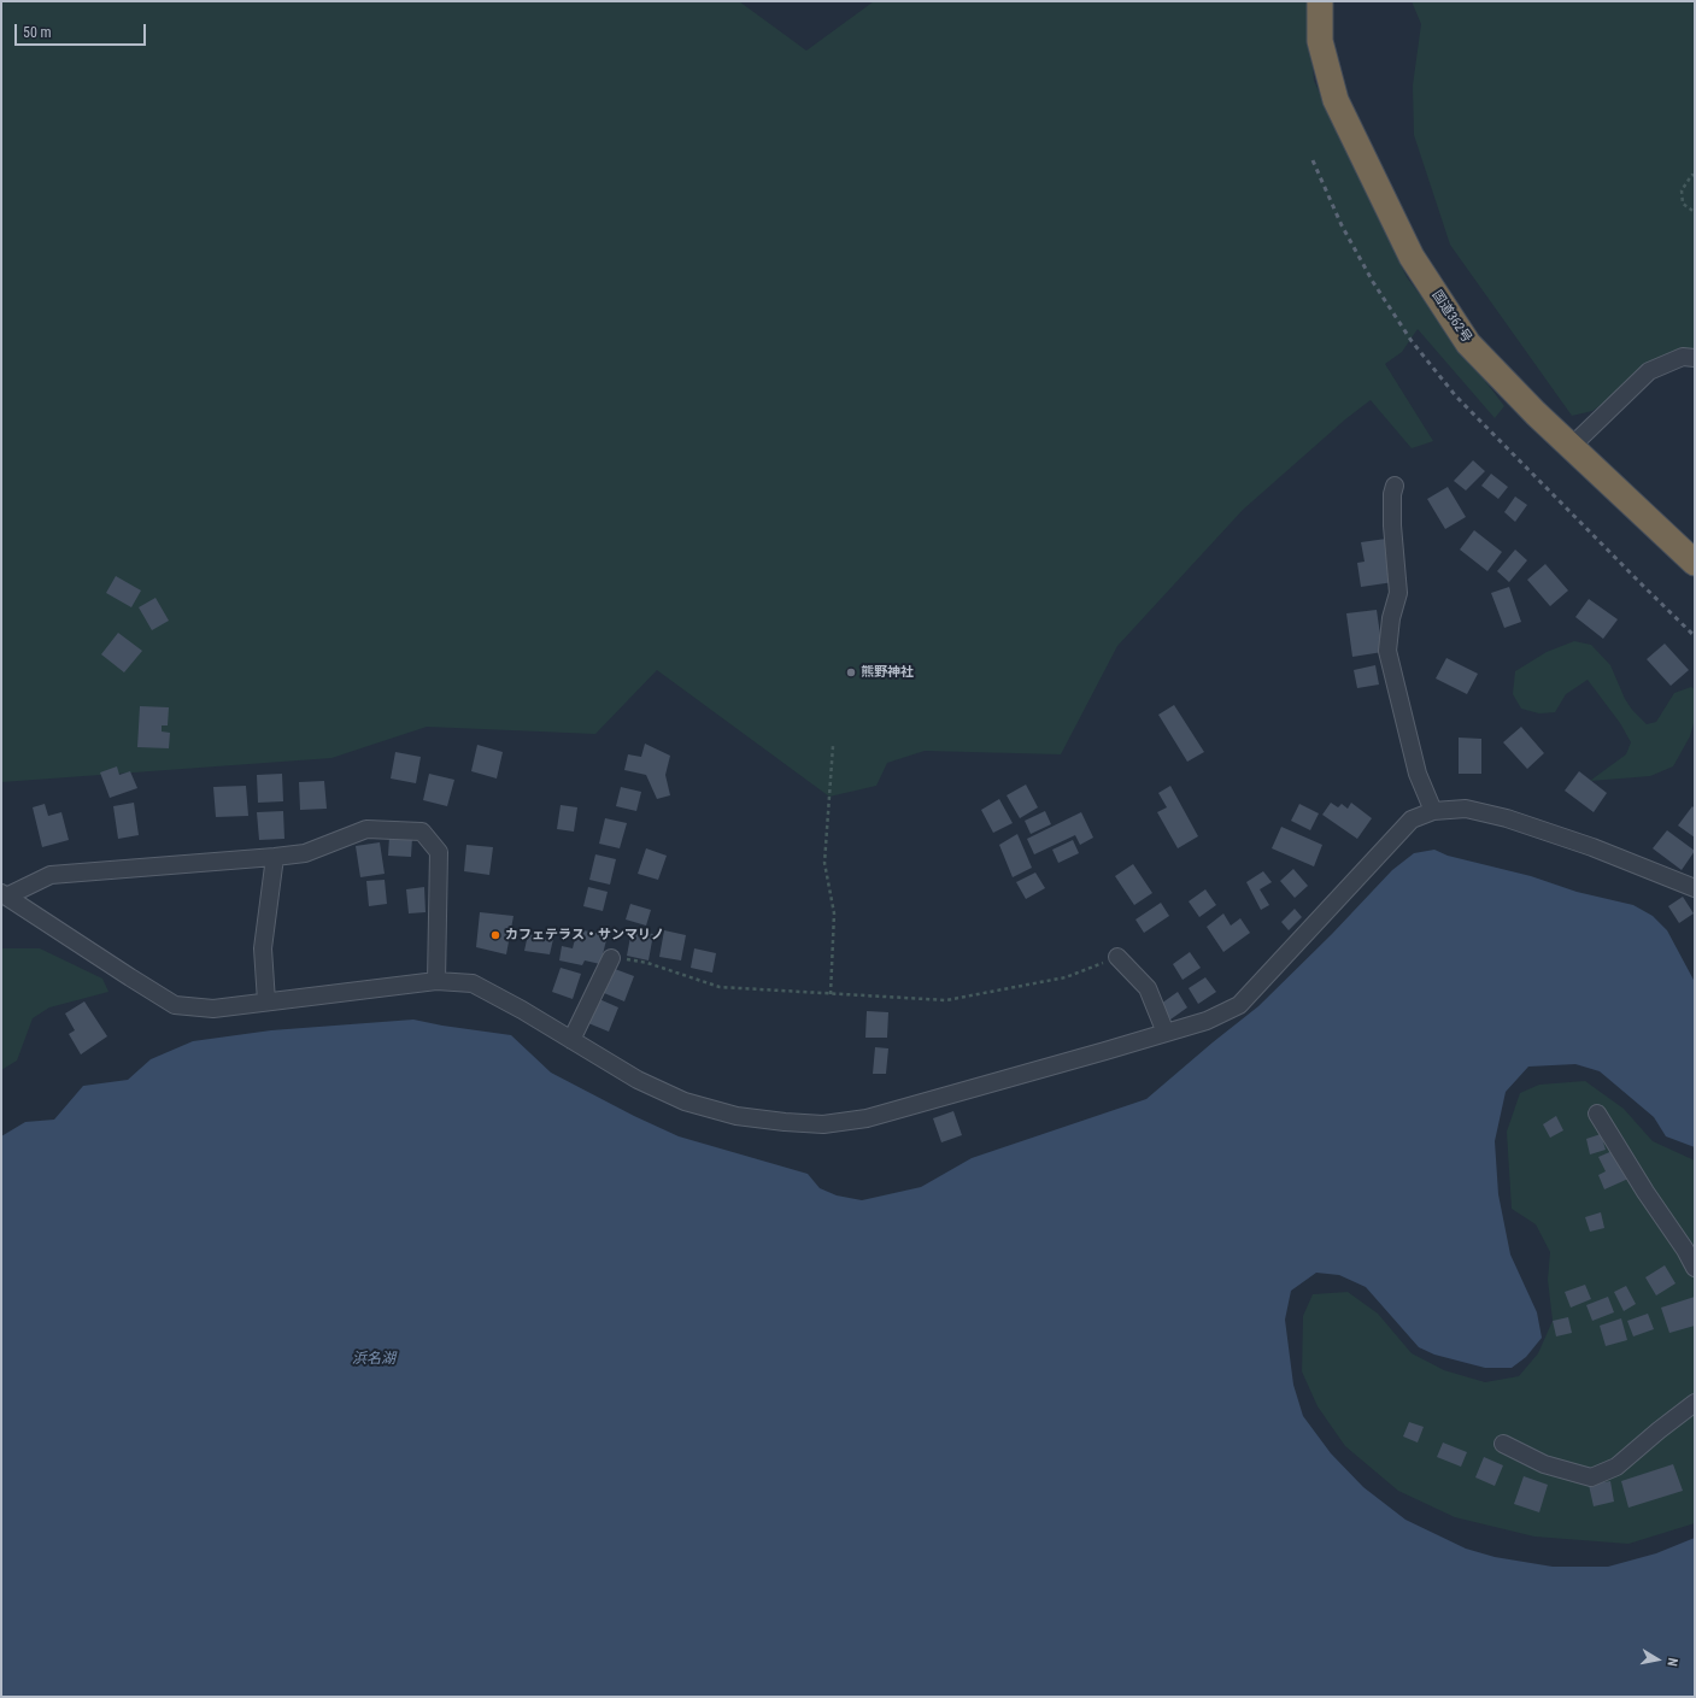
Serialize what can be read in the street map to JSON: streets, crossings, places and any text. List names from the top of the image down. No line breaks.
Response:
{"streets":{"highway":["国道362号"]},"water":["浜名湖"],"places":["熊野神社","カフェテラス・サンマリノ"],"scale_bar":"50 m","north":"right"}
